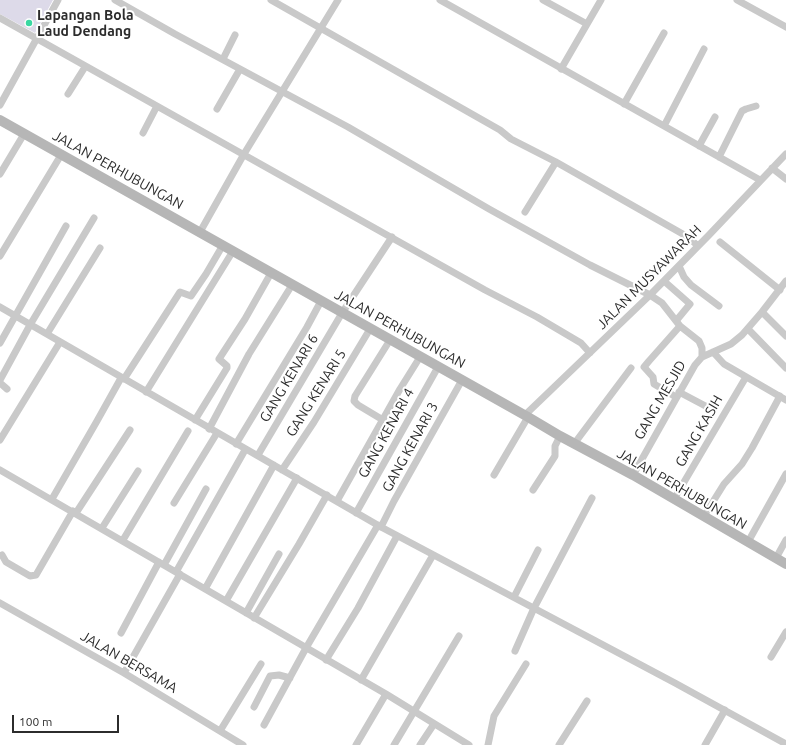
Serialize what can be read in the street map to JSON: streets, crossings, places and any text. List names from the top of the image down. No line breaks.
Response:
{"streets":{"main road":["JALAN PERHUBUNGAN"],"street":["JALAN MUSYAWARAH","GANG KENARI 6","GANG KENARI 5","GANG MESJID","GANG KASIH","GANG KENARI 4","GANG KENARI 3","JALAN BERSAMA"]},"crossings":[["JALAN PERHUBUNGAN","JALAN MUSYAWARAH"],["JALAN PERHUBUNGAN","GANG KENARI 6"],["JALAN PERHUBUNGAN","GANG KENARI 5"],["JALAN PERHUBUNGAN","GANG MESJID"],["JALAN PERHUBUNGAN","GANG KASIH"],["JALAN PERHUBUNGAN","GANG KENARI 4"],["JALAN PERHUBUNGAN","GANG KENARI 3"]],"places":["Lapangan Bola Laud Dendang"],"scale_bar":"100 m"}
